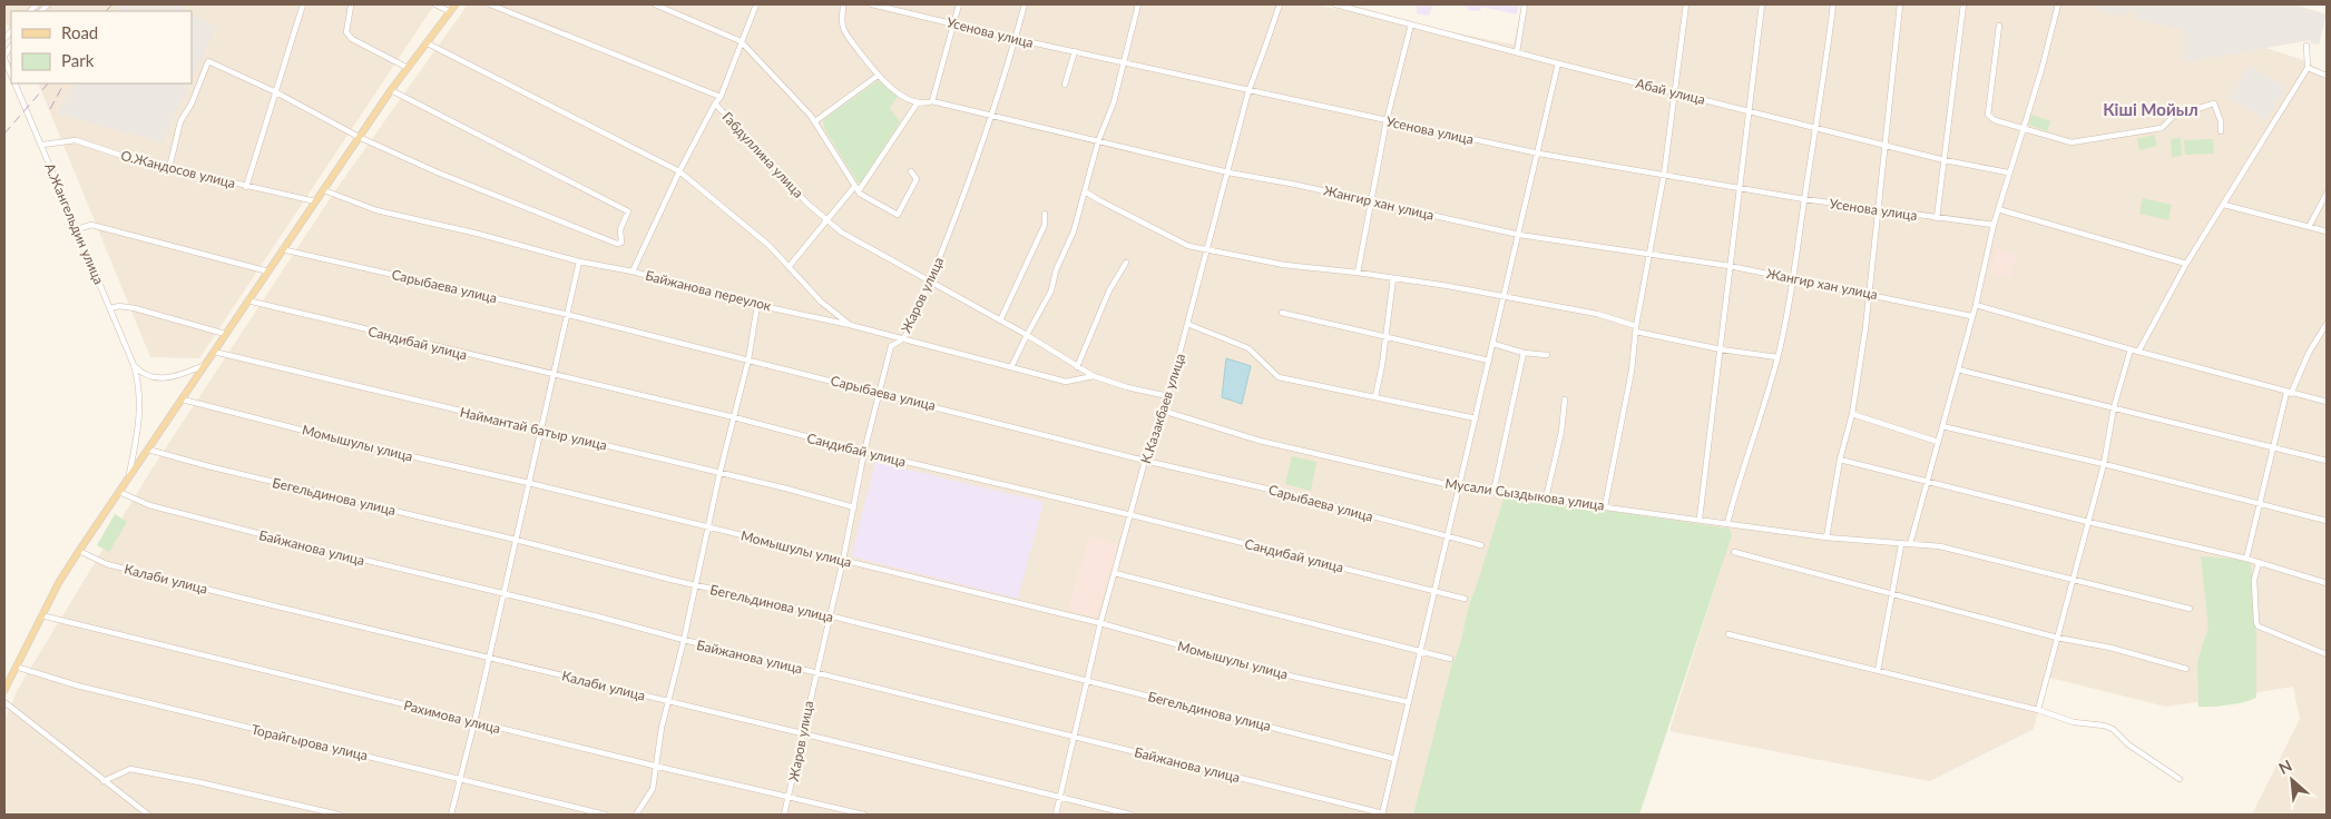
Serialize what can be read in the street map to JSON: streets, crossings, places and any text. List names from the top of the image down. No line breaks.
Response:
{"streets":{"street":["Усенова улица","Абай улица","Габдуллина улица","О.Жандосов улица","Жангир хан улица","А.Жангельдин улица","Сарыбаева улица","Байжанова переулок","Жаров улица","Сандибай улица","К.Казакбаев улица","Наймантай батыр улица","Момышулы улица","Мусали Сыздыкова улица","Бегельдинова улица","Байжанова улица","Калаби улица","Рахимова улица","Торайгырова улица"]},"crossings":[["Усенова улица","Жаров улица"],["Усенова улица","К.Казакбаев улица"],["Габдуллина улица","Байжанова переулок"],["Габдуллина улица","Жаров улица"],["Габдуллина улица","К.Казакбаев улица"],["О.Жандосов улица","А.Жангельдин улица"],["Жангир хан улица","Жаров улица"],["Жангир хан улица","К.Казакбаев улица"],["Сарыбаева улица","Жаров улица"],["Сарыбаева улица","К.Казакбаев улица"],["Байжанова переулок","Жаров улица"],["Жаров улица","Сандибай улица"],["Жаров улица","Наймантай батыр улица"],["Жаров улица","Момышулы улица"],["Жаров улица","Бегельдинова улица"],["Жаров улица","Байжанова улица"],["Жаров улица","Калаби улица"],["Жаров улица","Рахимова улица"],["Сандибай улица","К.Казакбаев улица"],["К.Казакбаев улица","Момышулы улица"],["К.Казакбаев улица","Мусали Сыздыкова улица"],["К.Казакбаев улица","Бегельдинова улица"],["К.Казакбаев улица","Байжанова улица"],["К.Казакбаев улица","Калаби улица"]],"districts":["Кіші Мойыл"],"legend":["Road","Park"],"north":"top left"}
